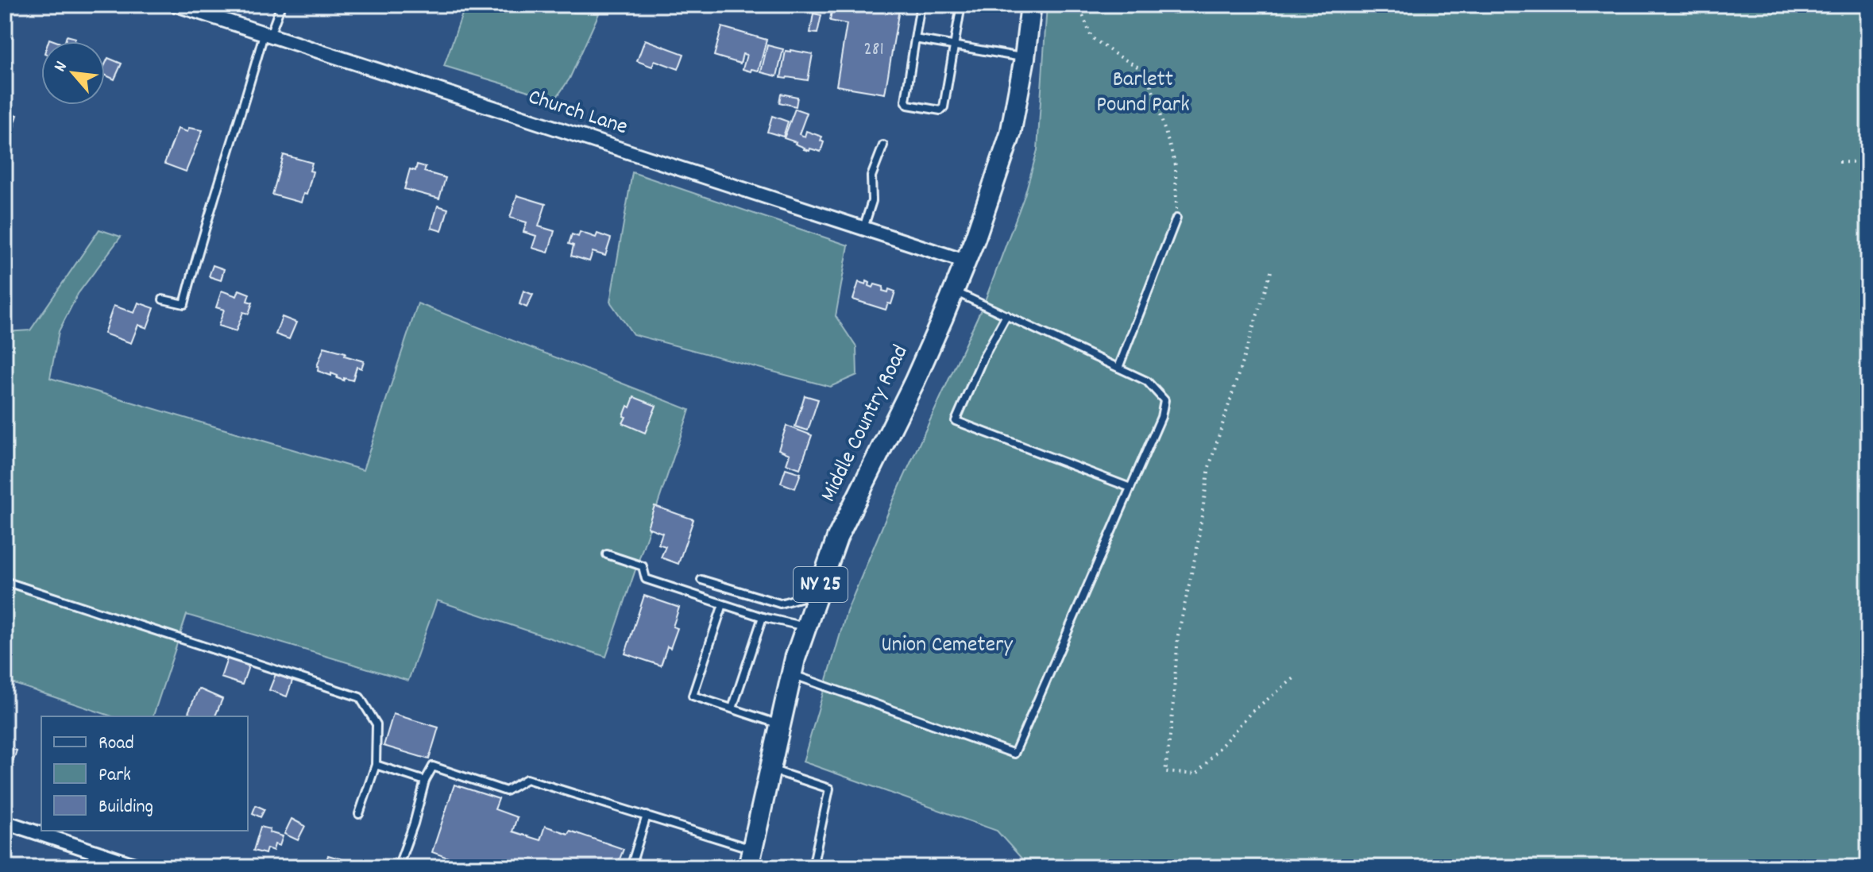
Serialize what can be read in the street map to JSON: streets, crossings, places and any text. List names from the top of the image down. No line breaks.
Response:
{"streets":{"main road":["Middle Country Road","NY 25"],"street":["Church Lane"]},"crossings":[["Church Lane","Middle Country Road"]],"parks":["Barlett Pound Park","Union Cemetery"],"house_numbers":["281"],"legend":["Road","Park","Building"],"north":"top left"}
